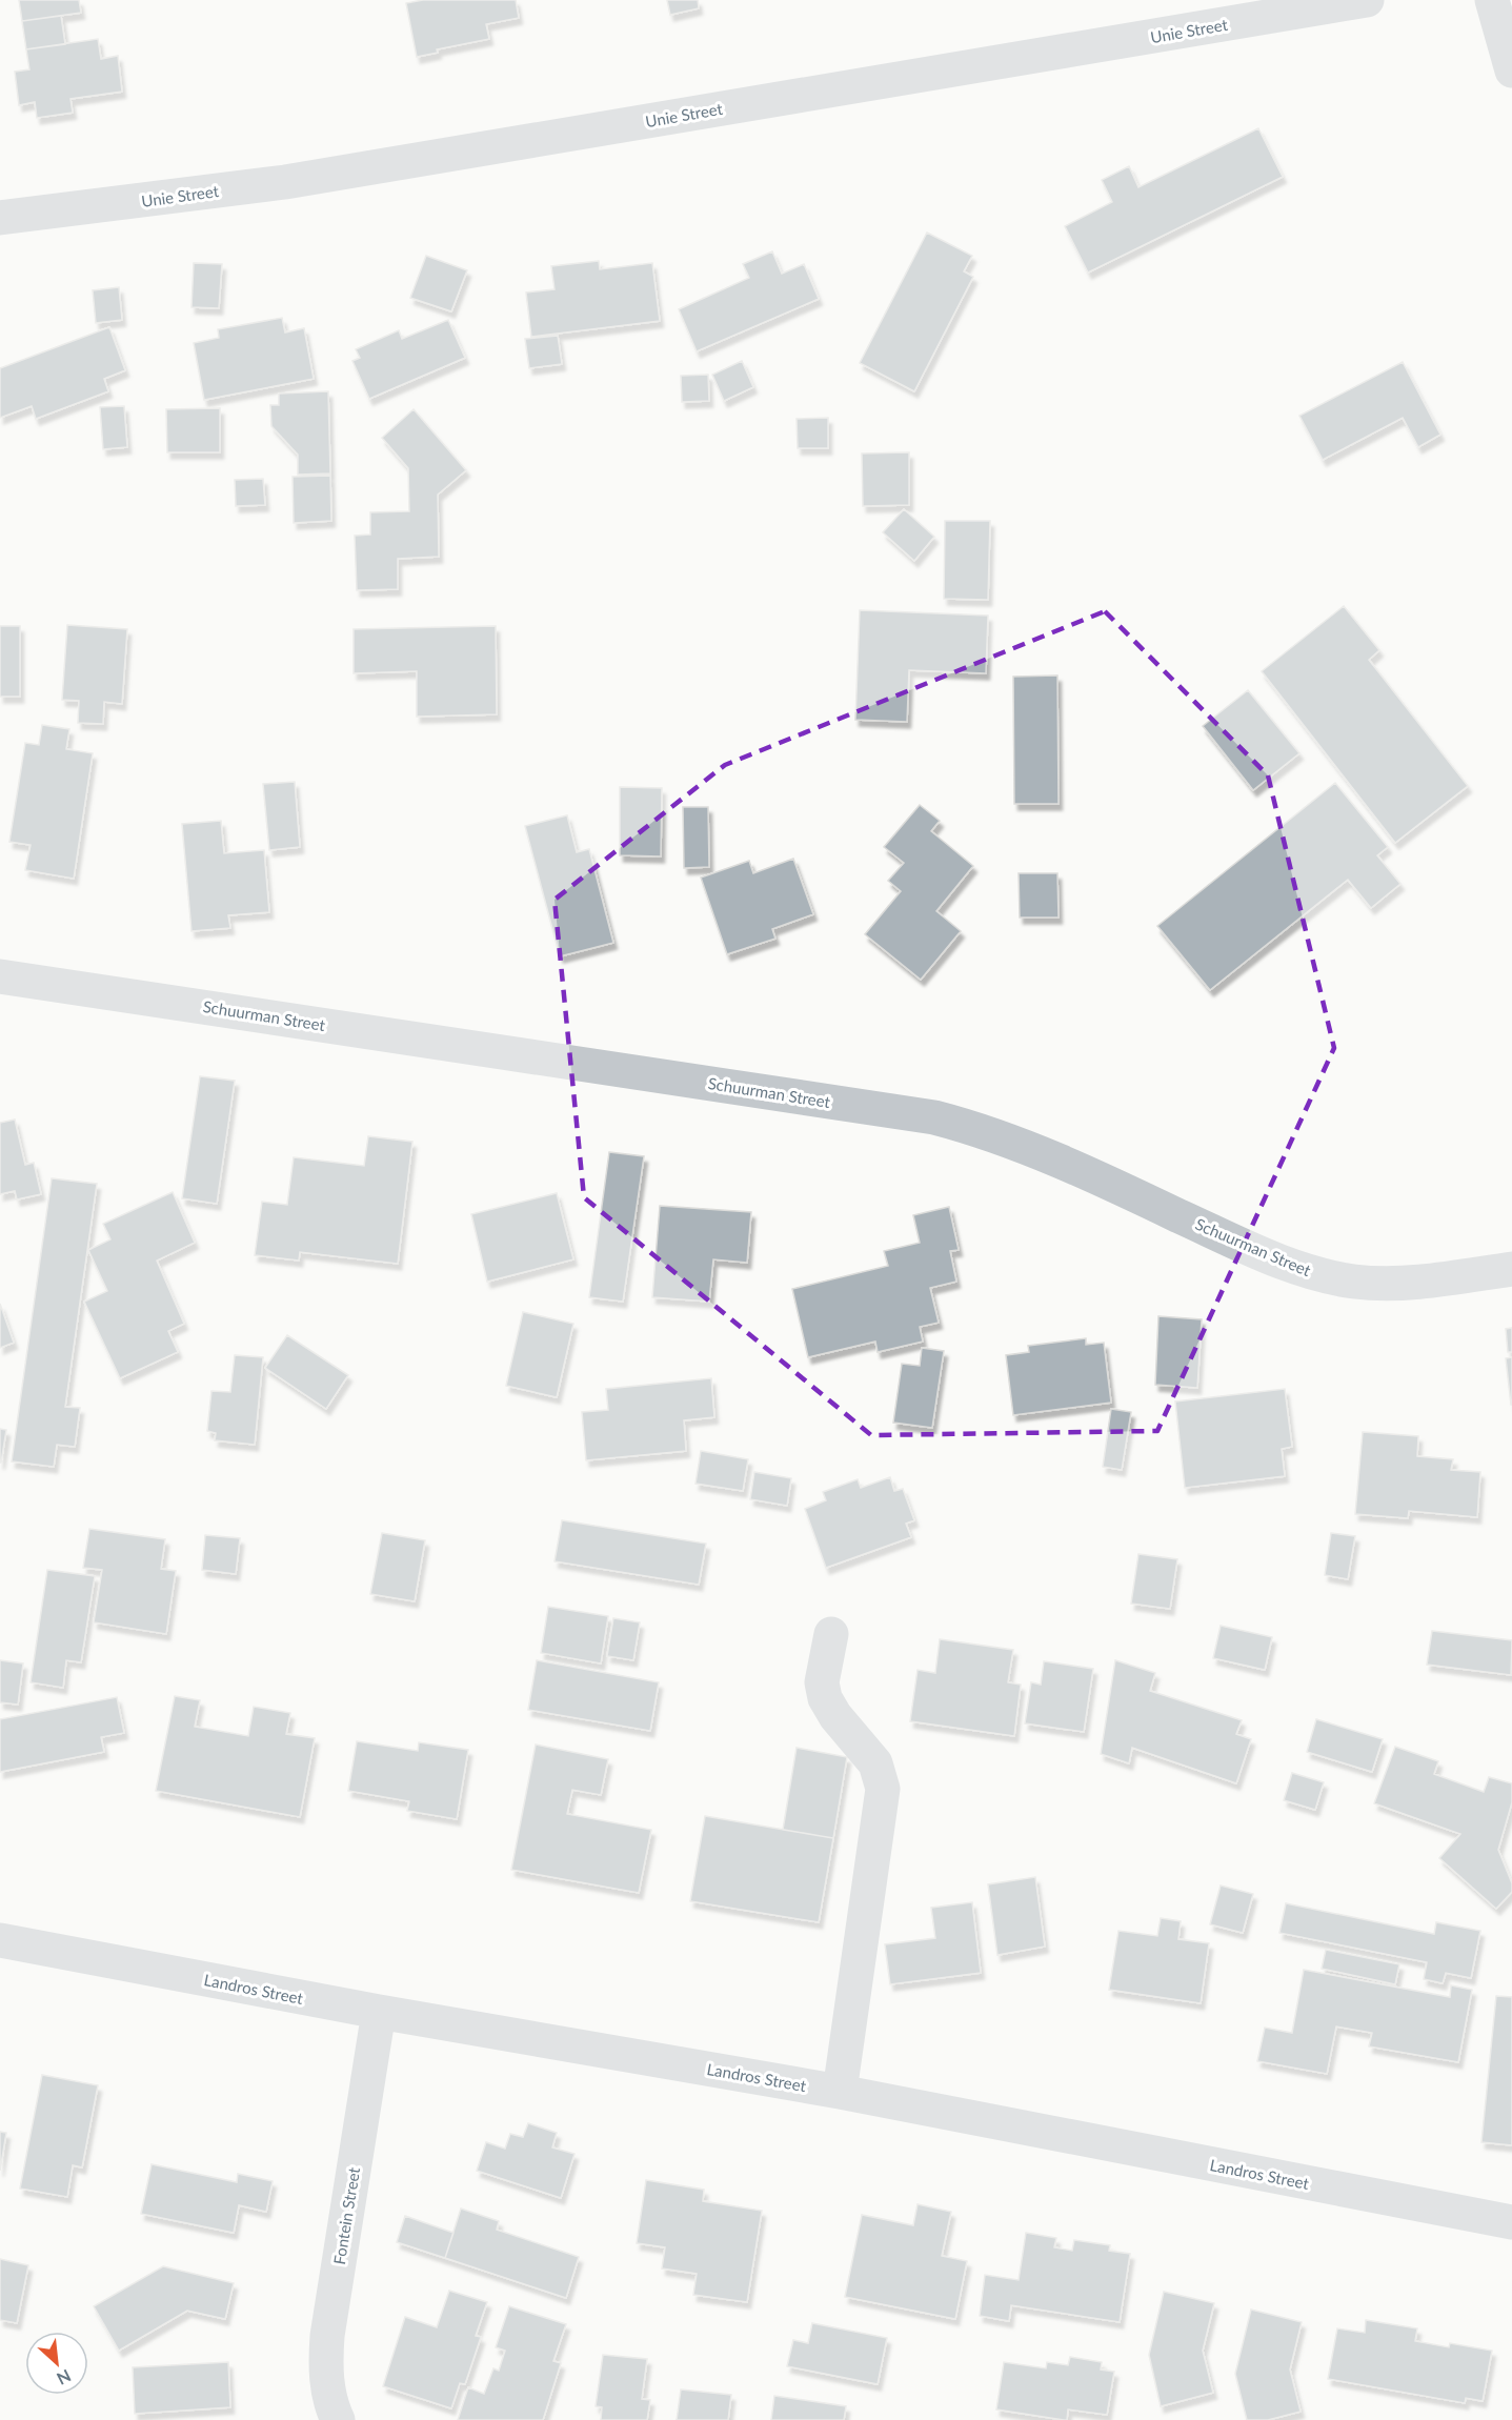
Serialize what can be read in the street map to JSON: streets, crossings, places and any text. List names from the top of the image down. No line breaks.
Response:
{"streets":{"street":["Unie Street","Schuurman Street","Landros Street","Fontein Street"]},"crossings":[["Landros Street","Fontein Street"]],"north":"bottom right"}
